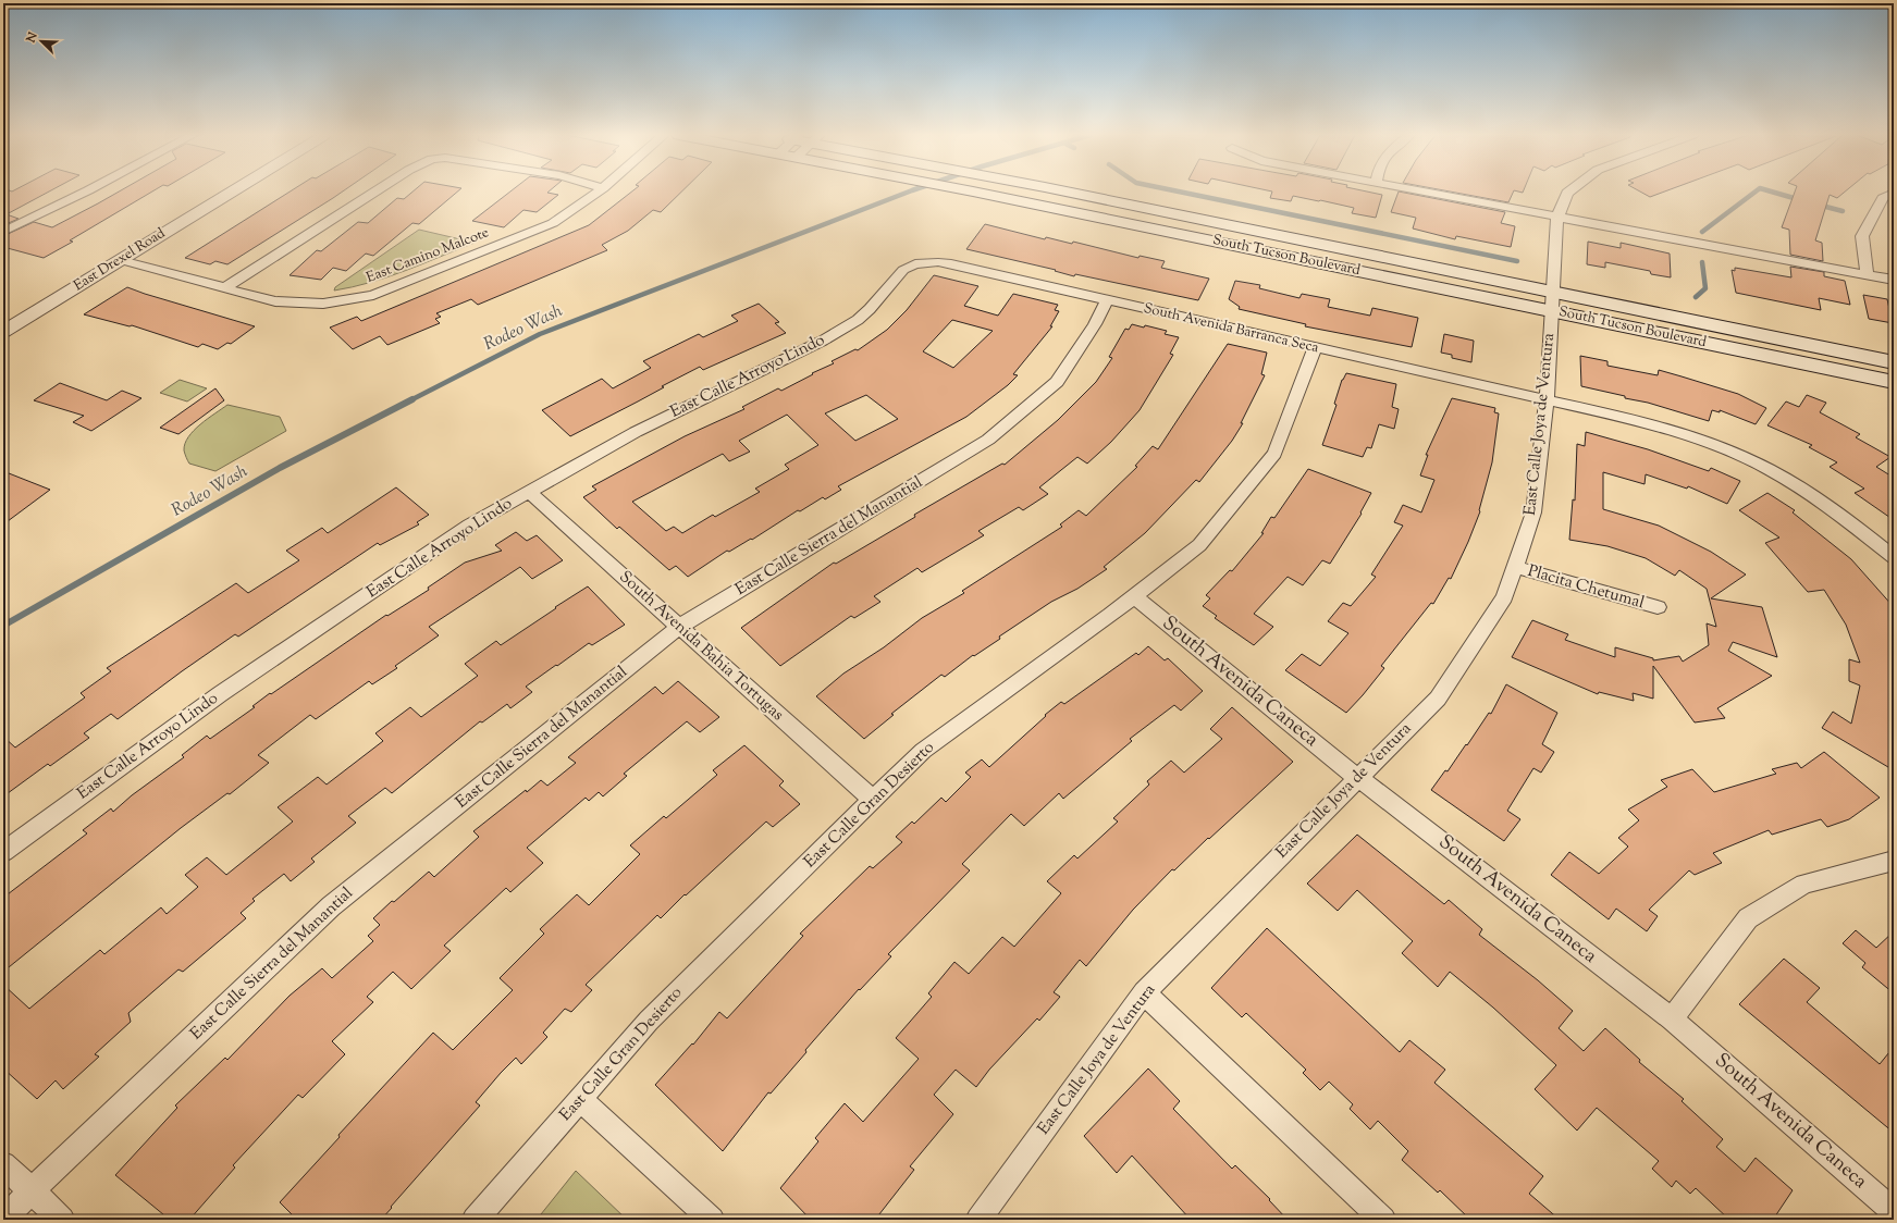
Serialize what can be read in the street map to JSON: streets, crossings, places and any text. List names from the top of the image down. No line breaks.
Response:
{"streets":{"main road":["South Tucson Boulevard"],"street":["East Camino Malcote","East Drexel Road","South Avenida Barranca Seca","East Calle Arroyo Lindo","East Calle Joya de Ventura","East Calle Sierra del Manantial","Placita Chetumal","South Avenida Bahia Tortugas","South Avenida Caneca","East Calle Gran Desierto"]},"crossings":[["East Camino Malcote","East Drexel Road"],["South Tucson Boulevard","East Calle Joya de Ventura"],["South Avenida Barranca Seca","East Calle Arroyo Lindo"],["South Avenida Barranca Seca","East Calle Joya de Ventura"],["South Avenida Barranca Seca","East Calle Sierra del Manantial"],["South Avenida Barranca Seca","East Calle Gran Desierto"],["East Calle Arroyo Lindo","South Avenida Bahia Tortugas"],["East Calle Joya de Ventura","Placita Chetumal"],["East Calle Joya de Ventura","South Avenida Caneca"],["East Calle Sierra del Manantial","South Avenida Bahia Tortugas"],["South Avenida Bahia Tortugas","East Calle Gran Desierto"],["South Avenida Caneca","East Calle Gran Desierto"]],"water":["Rodeo Wash"],"north":"top left"}
